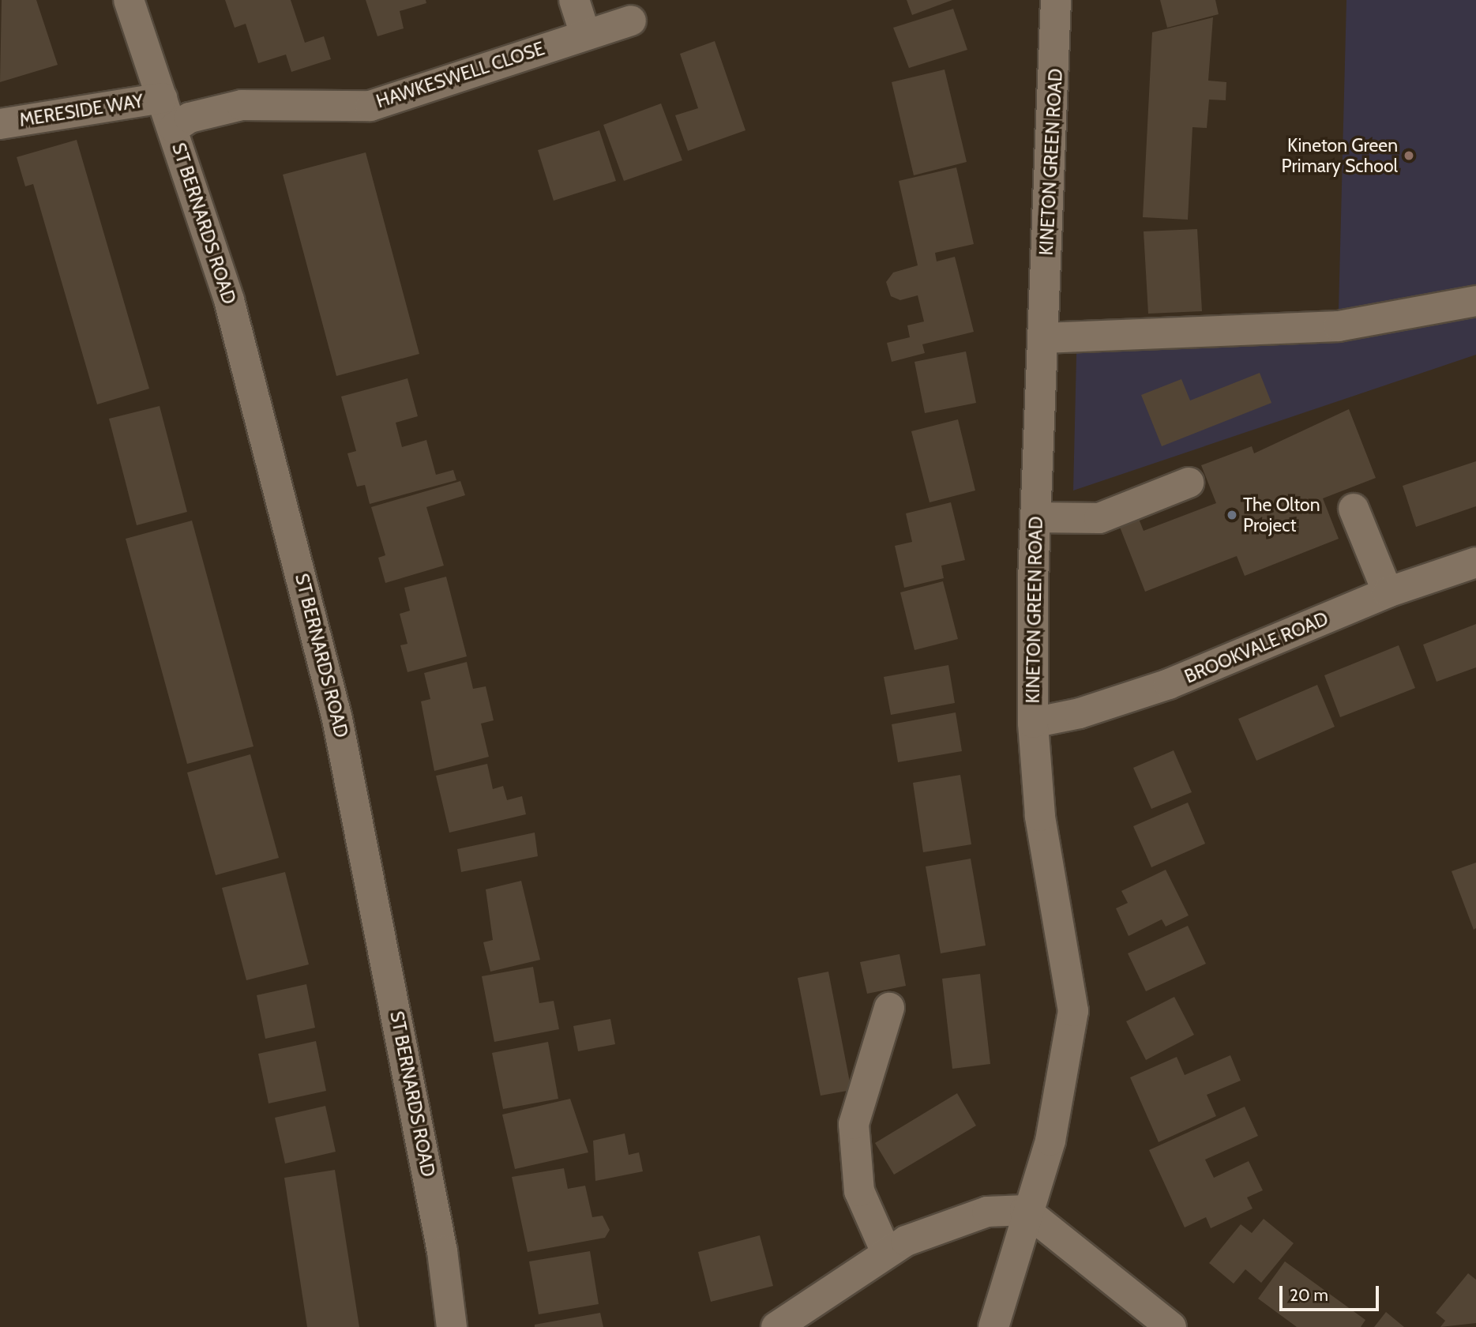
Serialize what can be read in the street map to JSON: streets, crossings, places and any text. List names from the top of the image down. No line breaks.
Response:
{"streets":{"street":["HAWKESWELL CLOSE","MERESIDE WAY","KINETON GREEN ROAD","ST BERNARDS ROAD","BROOKVALE ROAD"]},"crossings":[["HAWKESWELL CLOSE","ST BERNARDS ROAD"],["MERESIDE WAY","ST BERNARDS ROAD"],["KINETON GREEN ROAD","BROOKVALE ROAD"]],"places":["Kineton Green Primary School","The Olton Project"],"scale_bar":"20 m"}
